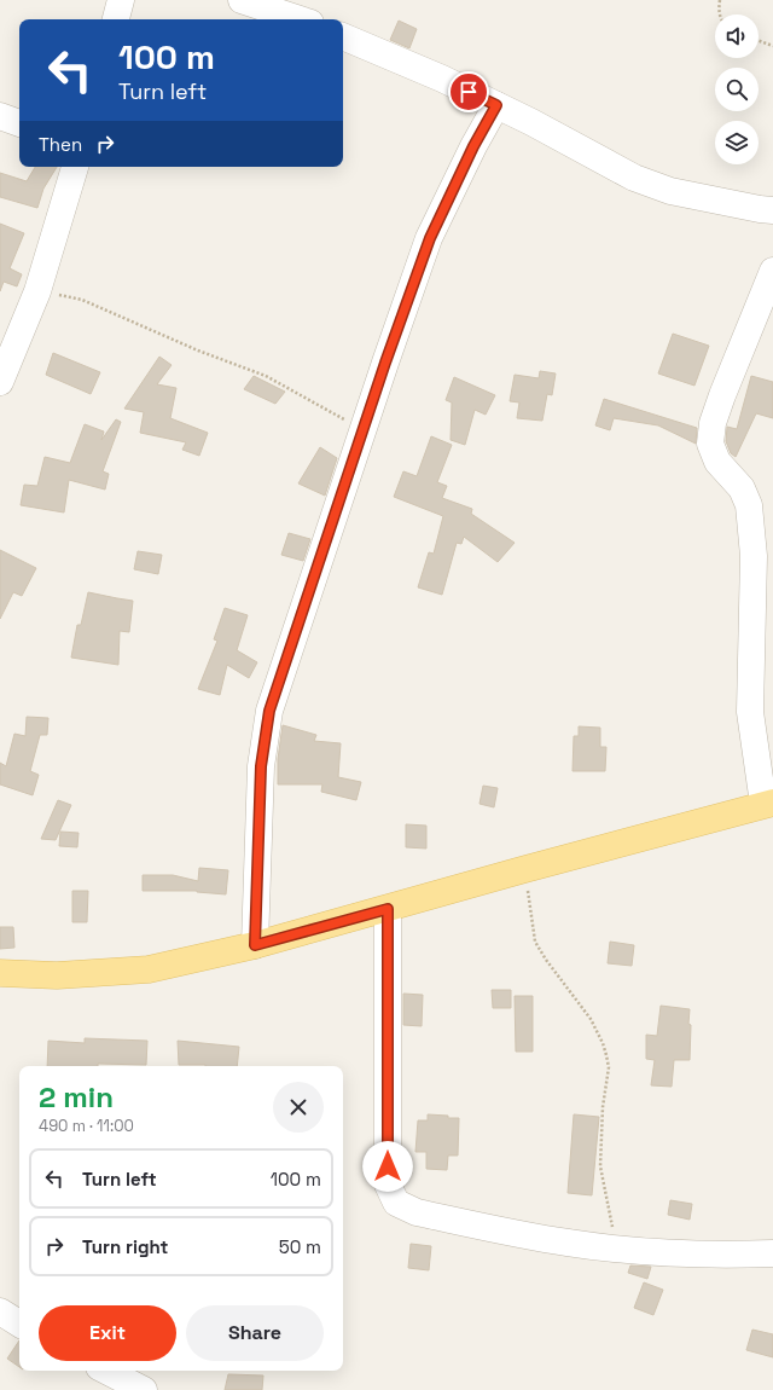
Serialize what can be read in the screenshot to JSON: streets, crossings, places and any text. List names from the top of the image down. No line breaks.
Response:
{"page":{"turn":["100 m","Turn left"],"then":"Then","heading":["2 min","490 m · 11:00"],"list":[{"name":"Turn left","value":"100 m"},{"name":"Turn right","value":"50 m"}],"buttons":["Exit","Share"]}}
